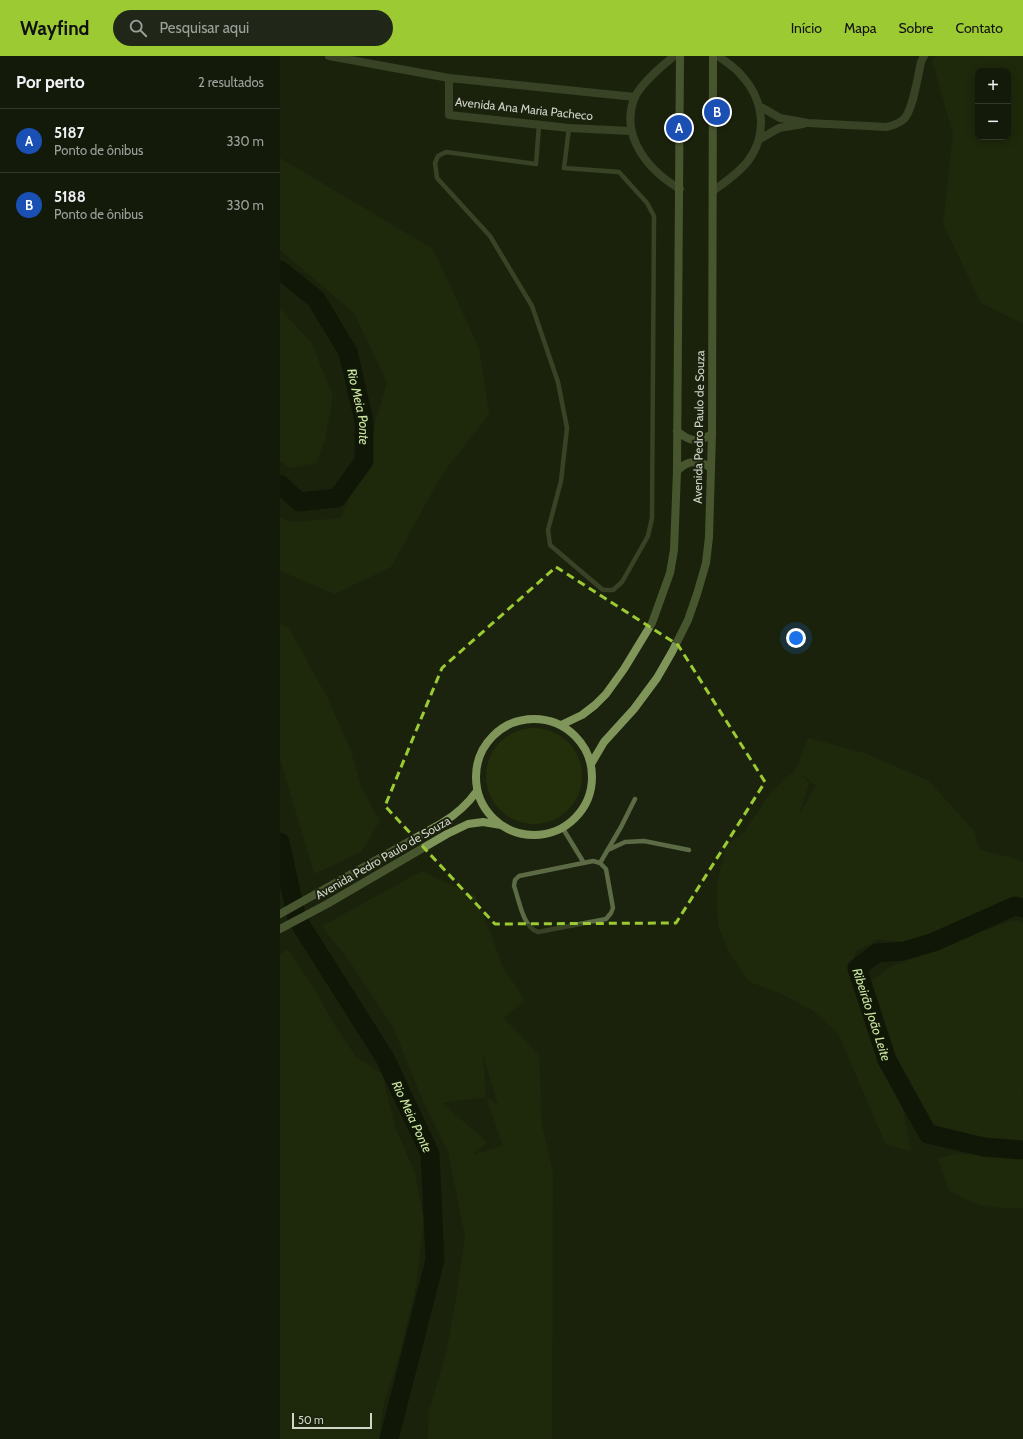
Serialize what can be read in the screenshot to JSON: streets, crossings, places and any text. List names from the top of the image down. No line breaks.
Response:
{"streets":{"main road":["Avenida Pedro Paulo de Souza"],"street":["Avenida Ana Maria Pacheco"]},"water":["Rio Meia Ponte","Ribeirão João Leite"],"scale_bar":"50 m","page":{"header":"Wayfind","search":"Pesquisar aqui","nav":["Início","Mapa","Sobre","Contato"],"heading":["Por perto","2 resultados"],"map_buttons":["+","−"],"pins":["B","A"],"list":[{"mark":"A","name":"5187","note":"Ponto de ônibus","value":"330 m"},{"mark":"B","name":"5188","note":"Ponto de ônibus","value":"330 m"}],"scale":"50 m"}}
